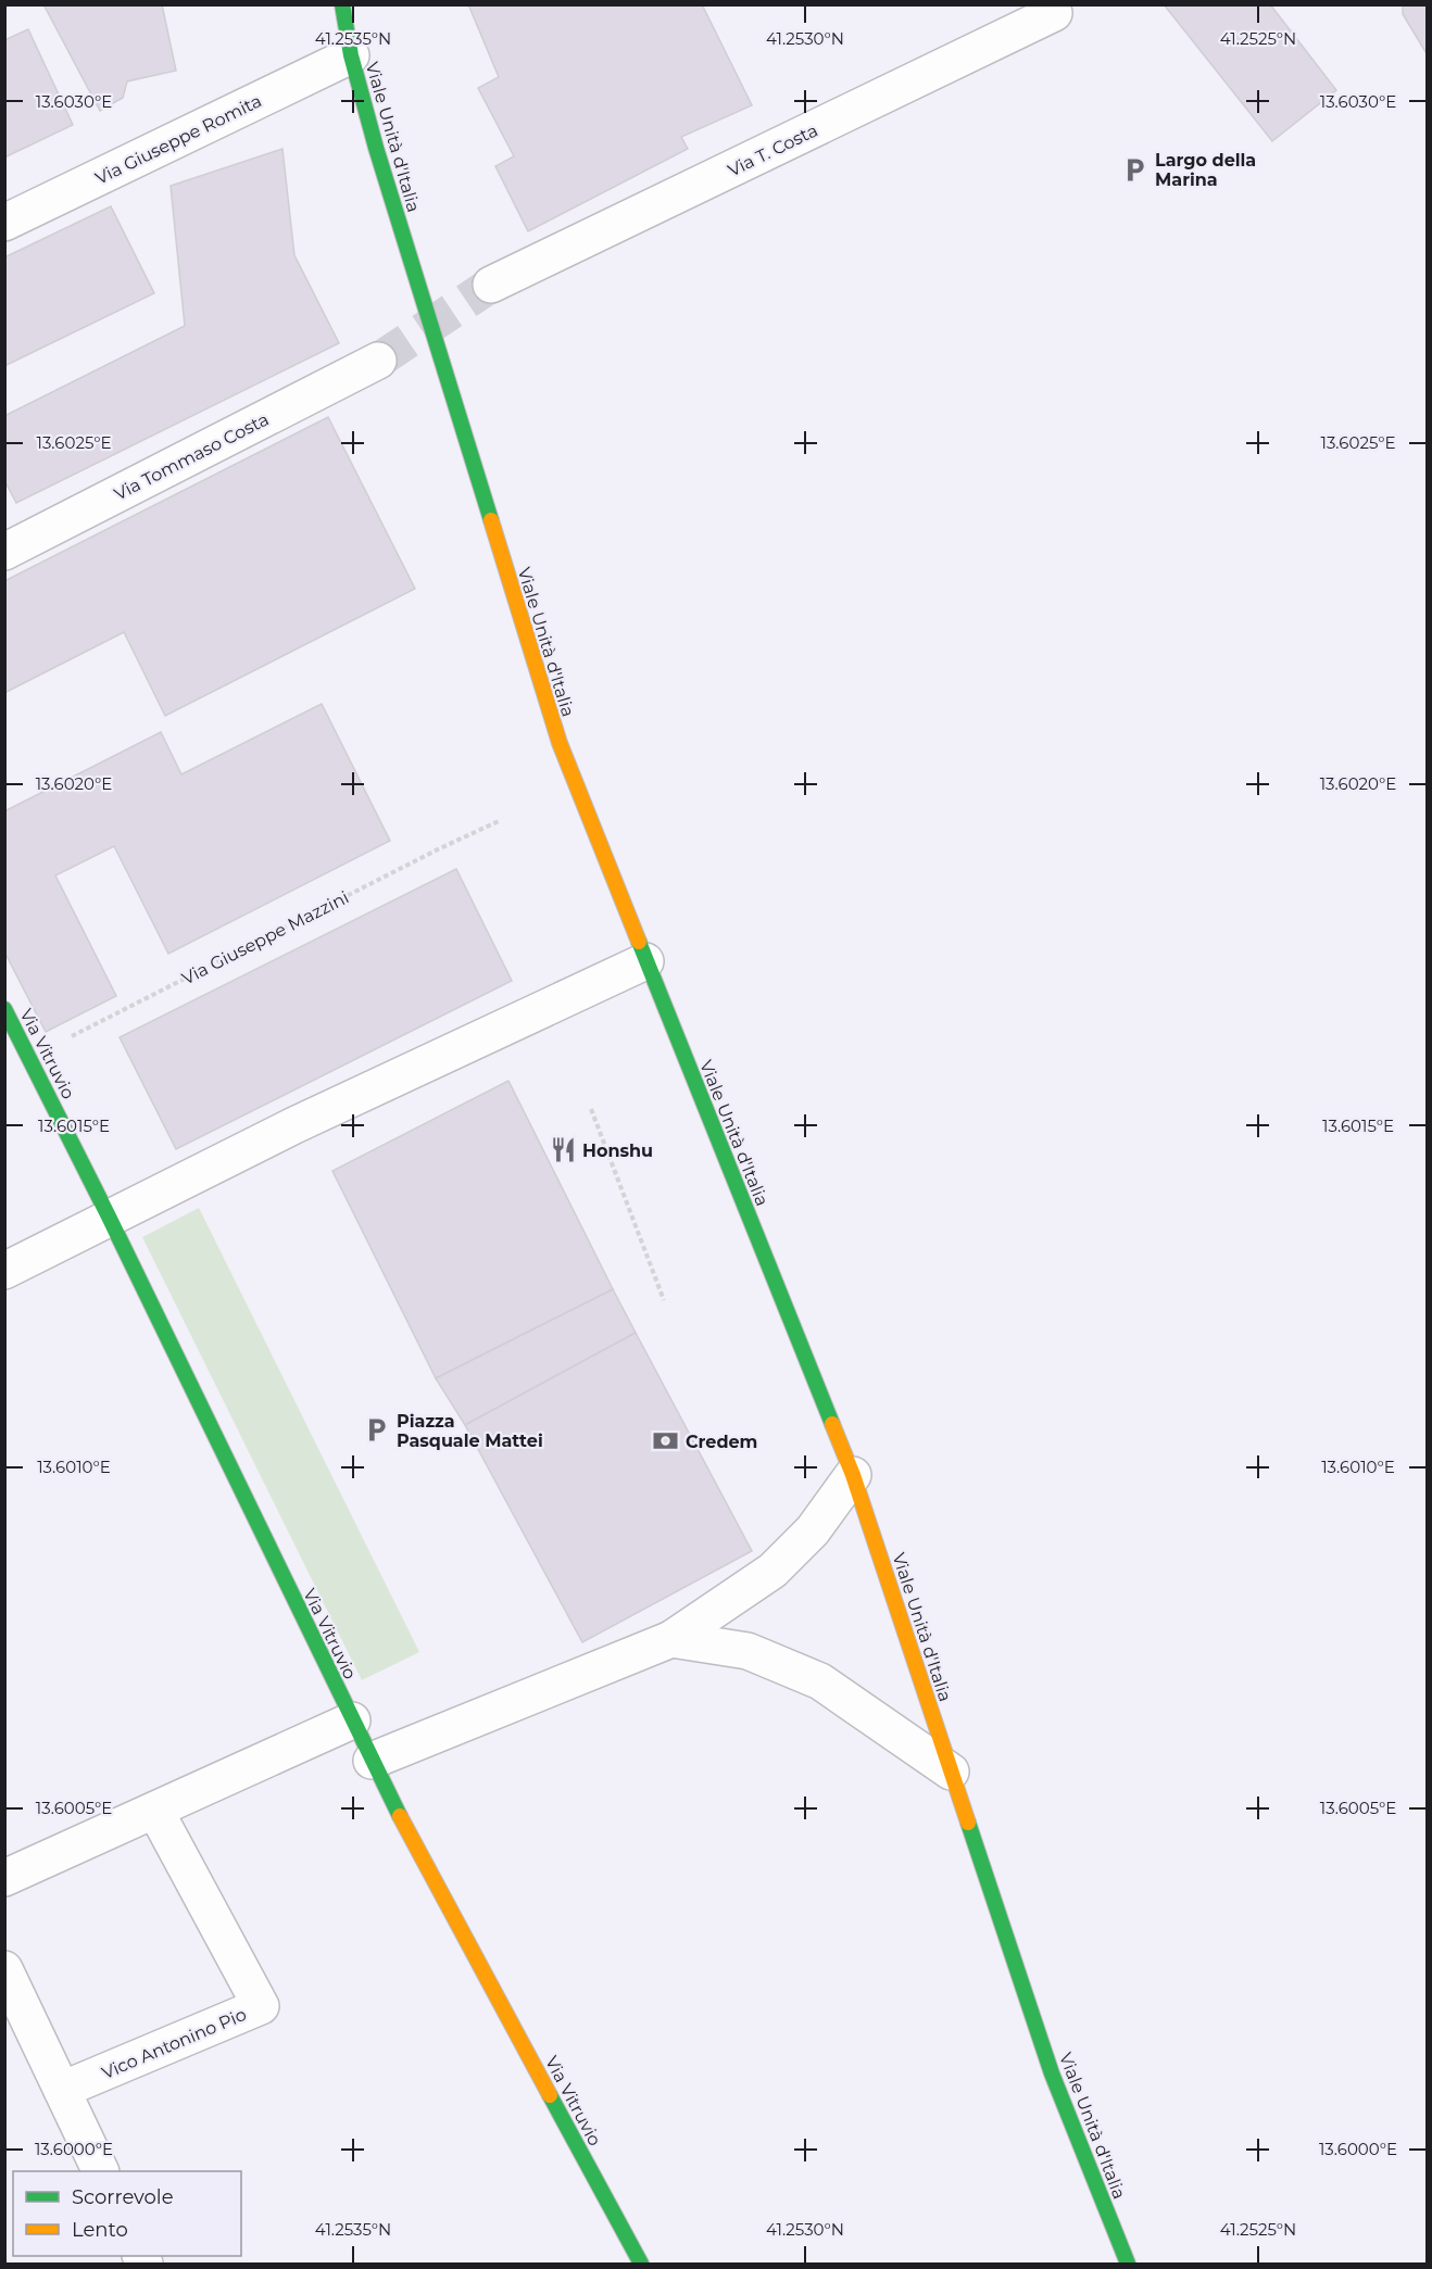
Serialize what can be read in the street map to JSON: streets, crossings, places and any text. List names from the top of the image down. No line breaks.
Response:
{"streets":{"main road":["Viale Unità d'Italia","Via Vitruvio"],"street":["Via Giuseppe Romita","Via T. Costa","Via Tommaso Costa","Vico Antonino Pio"],"path":["Via Giuseppe Mazzini"]},"crossings":[["Viale Unità d'Italia","Via Giuseppe Romita"],["Via Giuseppe Mazzini","Via Vitruvio"]],"places":{"parking":["Largo della Marina","Piazza Pasquale Mattei"],"restaurant":["Honshu"],"bank":["Credem"]},"legend":["Scorrevole","Lento"],"coordinates":["41.2535°N","41.2530°N","41.2525°N","13.6030°E","13.6025°E","13.6020°E","13.6015°E","13.6010°E","13.6005°E","13.6000°E"]}
